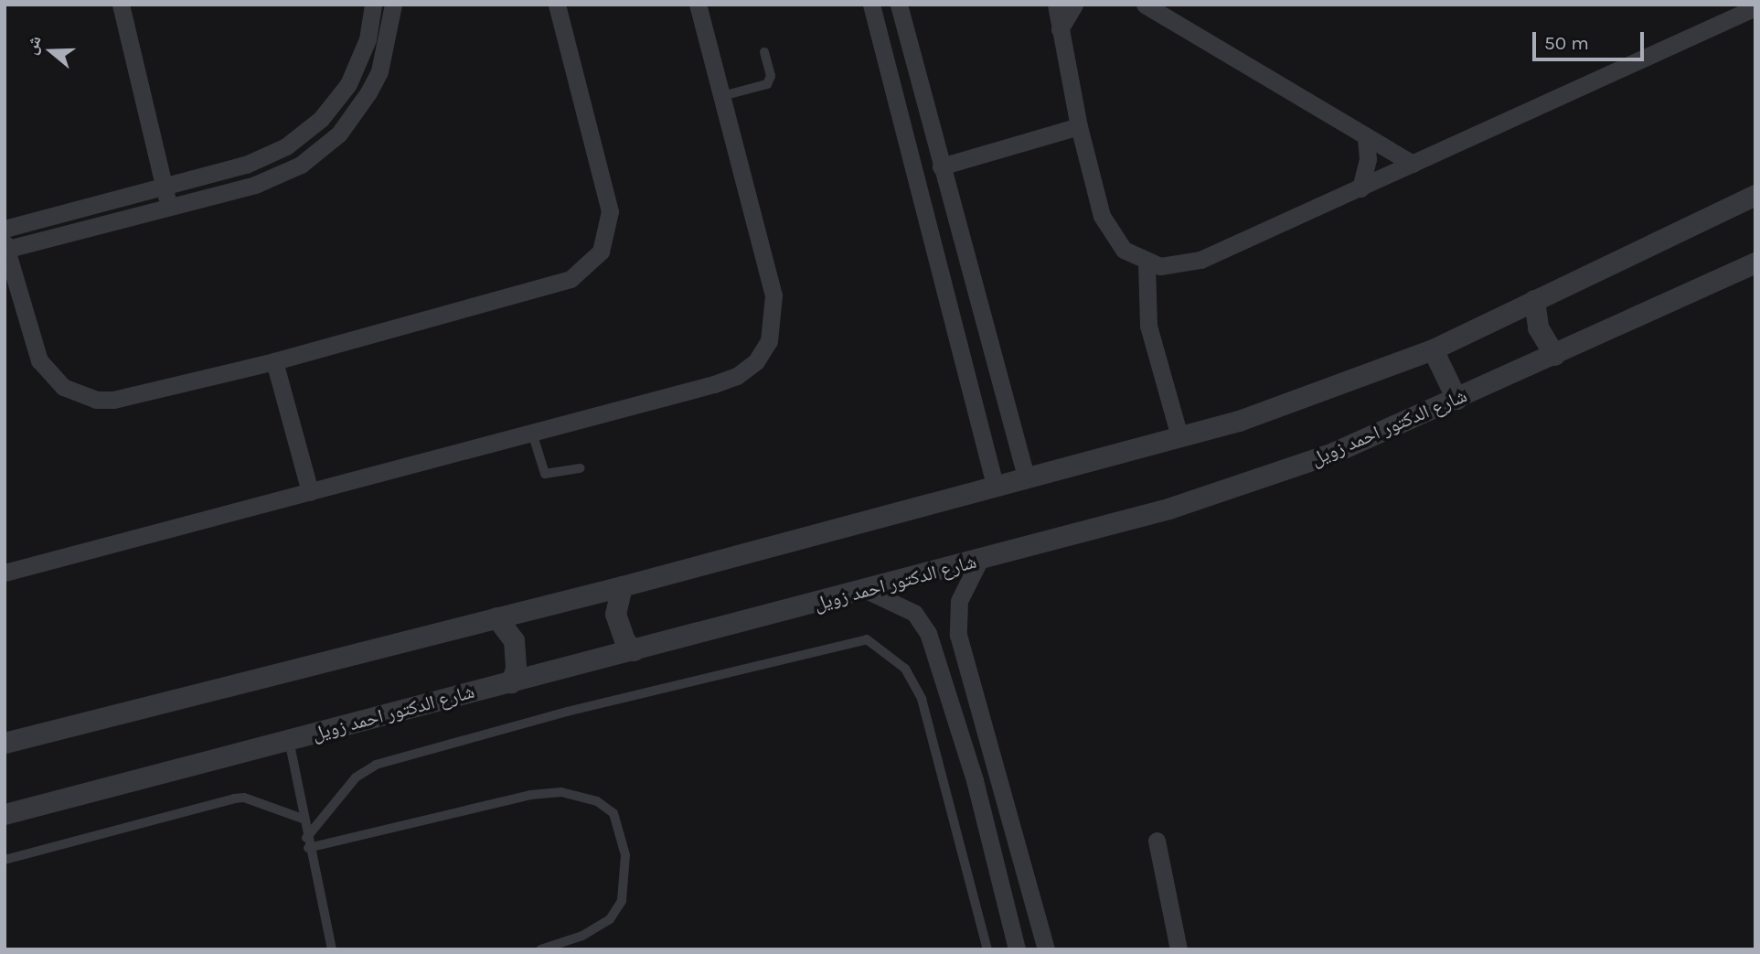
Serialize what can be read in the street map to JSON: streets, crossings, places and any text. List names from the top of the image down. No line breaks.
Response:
{"streets":{"street":["شارع الدكتور احمد زويل"]},"scale_bar":"50 m","north":"left"}
